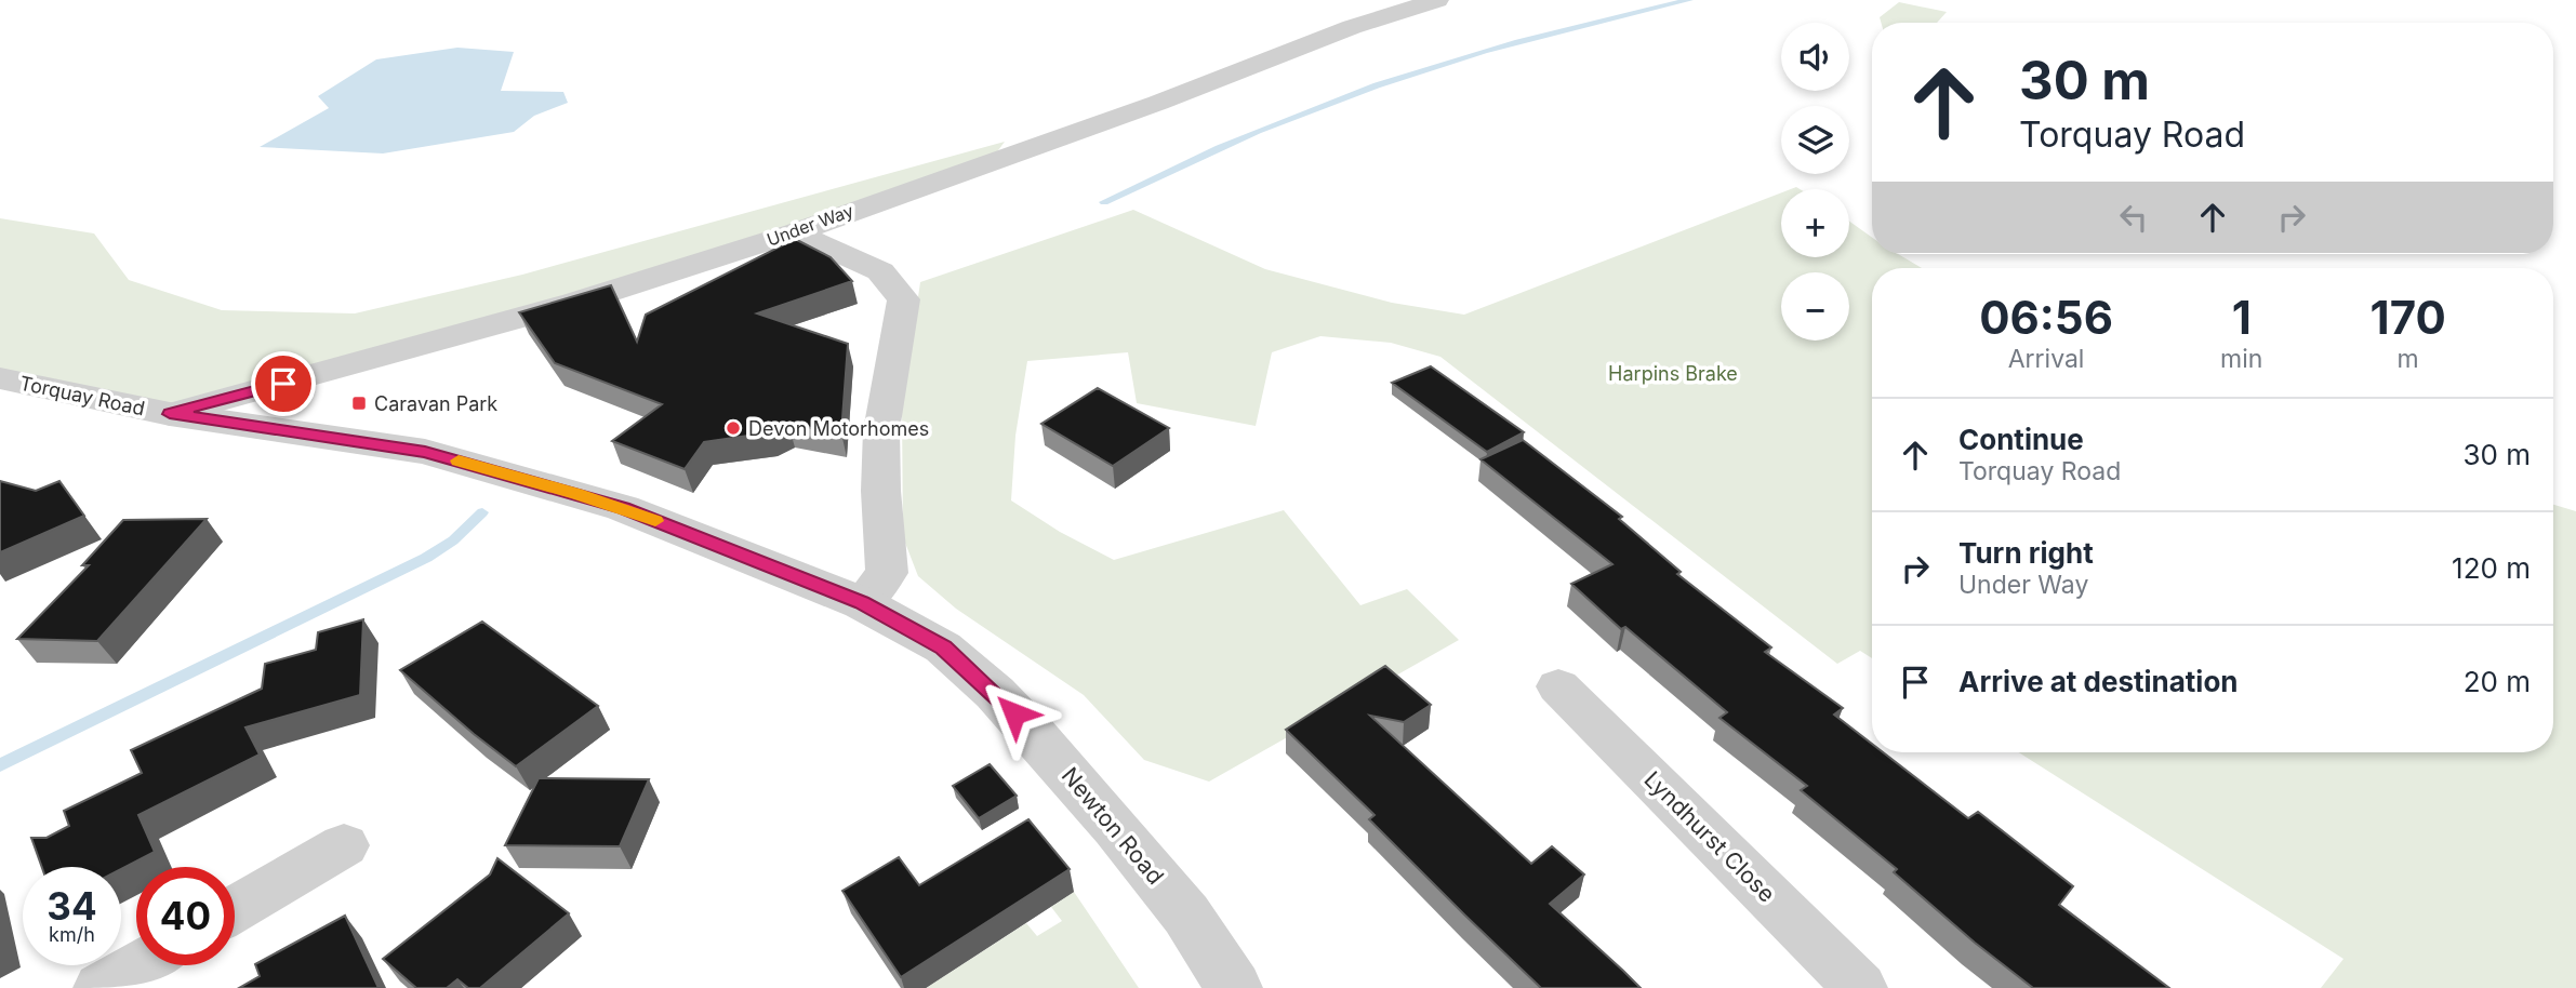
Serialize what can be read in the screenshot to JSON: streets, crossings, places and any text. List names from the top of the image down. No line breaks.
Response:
{"streets":{"street":["Under Way","Torquay Road","Newton Road","Lyndhurst Close"]},"crossings":[["Under Way","Torquay Road"],["Torquay Road","Newton Road"]],"parks":["Harpins Brake"],"places":{"transit":["Caravan Park"],"other":["Devon Motorhomes"]},"page":{"map_buttons":["+","−"],"turn":["30 m","Torquay Road"],"eta":["06:56","Arrival","1","min","170","m"],"list":[{"name":"Continue","note":"Torquay Road","value":"30 m"},{"name":"Turn right","note":"Under Way","value":"120 m"},{"name":"Arrive at destination","value":"20 m"}],"speed":"34 km/h","limit":"40"}}
